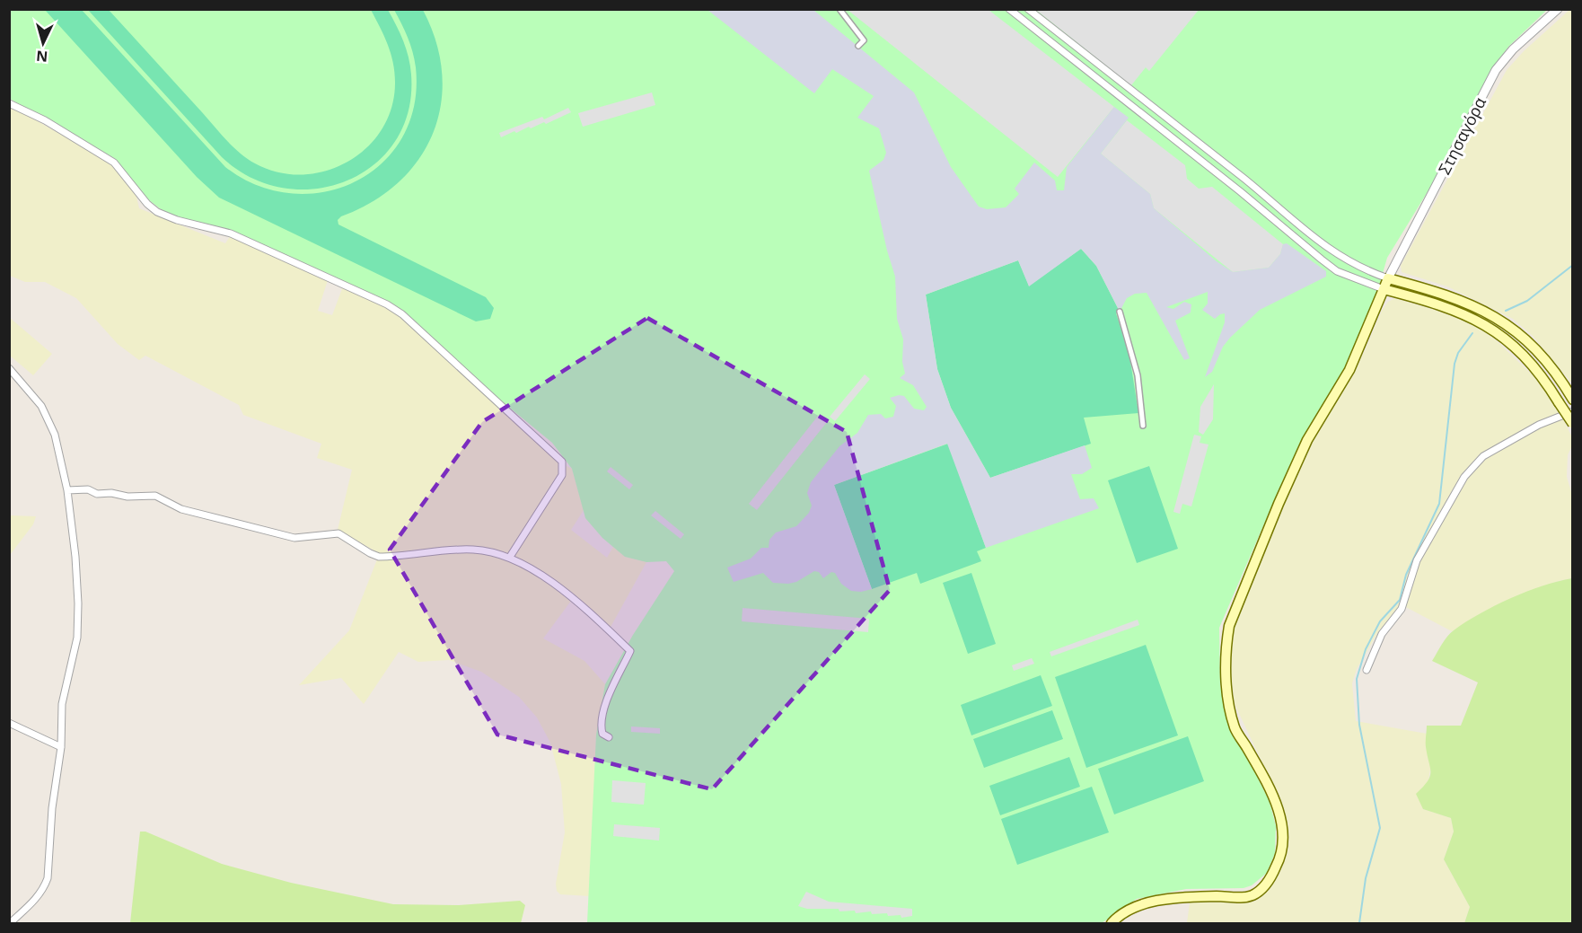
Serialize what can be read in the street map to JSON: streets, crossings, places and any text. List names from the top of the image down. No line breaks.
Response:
{"streets":{"street":["Στησαγόρα"]},"north":"bottom"}
